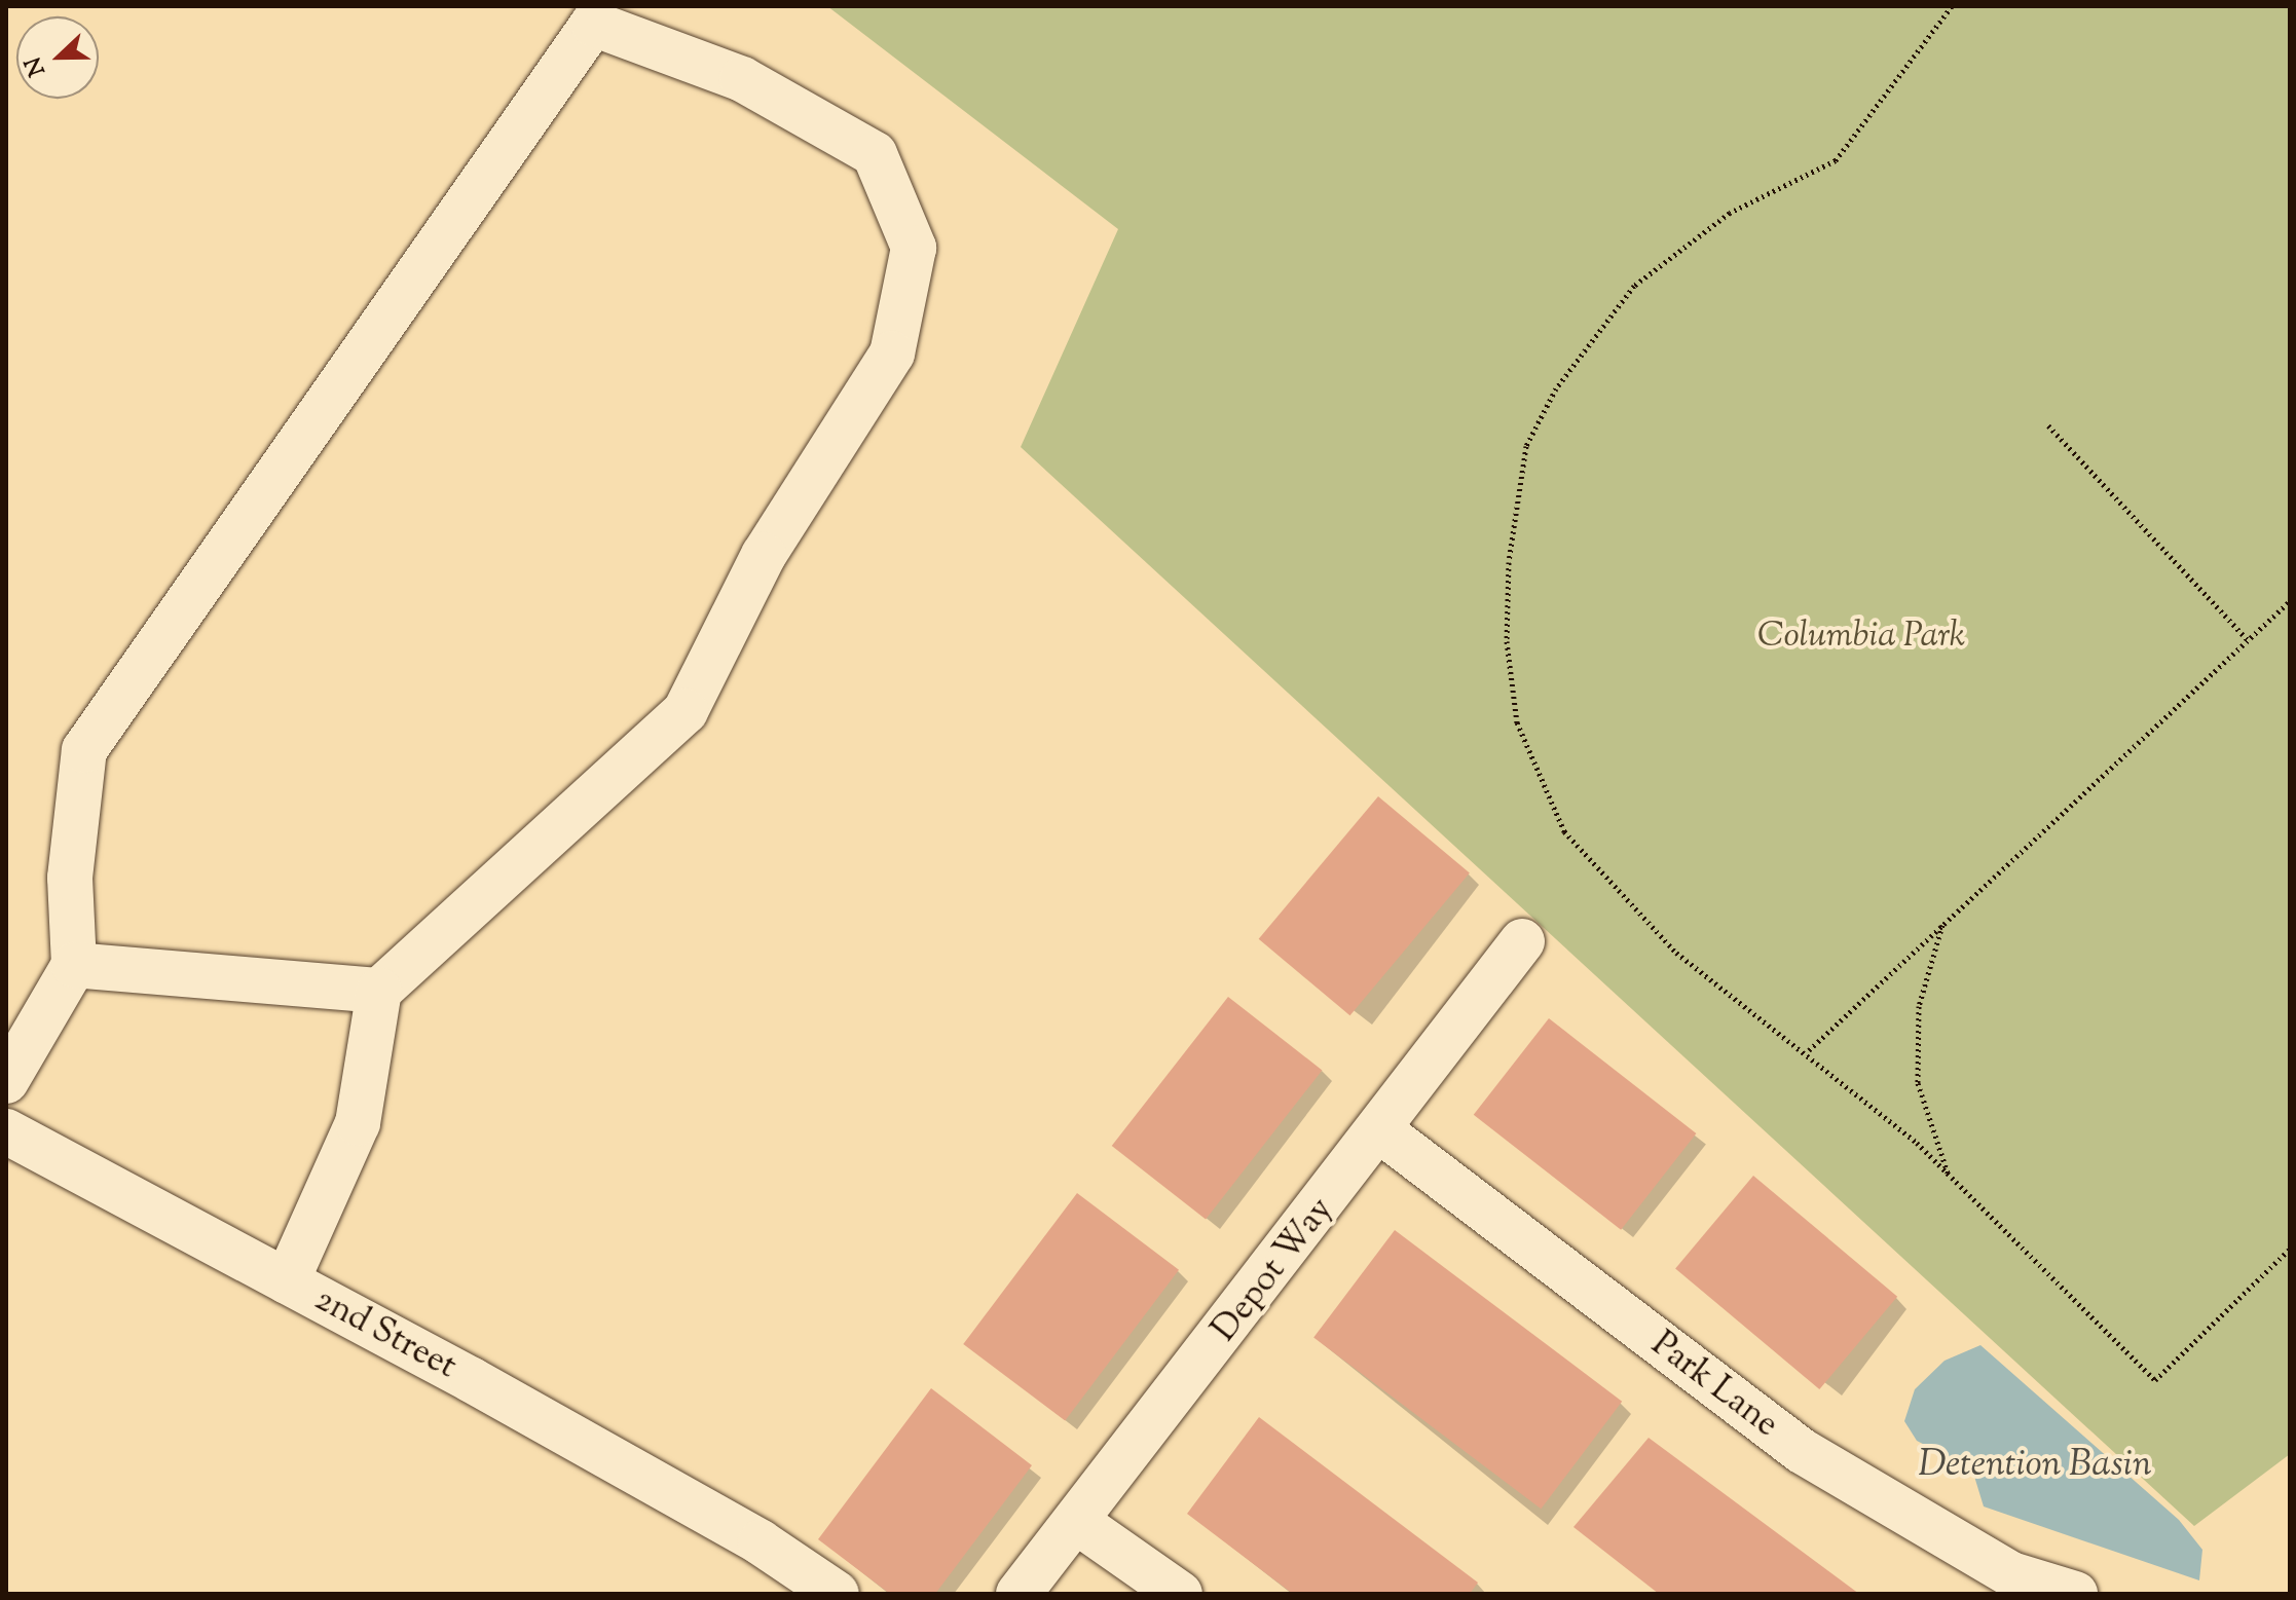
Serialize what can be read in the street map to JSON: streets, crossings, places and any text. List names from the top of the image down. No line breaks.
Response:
{"streets":{"street":["Depot Way","2nd Street","Park Lane"]},"crossings":[["Depot Way","Park Lane"]],"water":["Detention Basin"],"parks":["Columbia Park"],"north":"left"}
